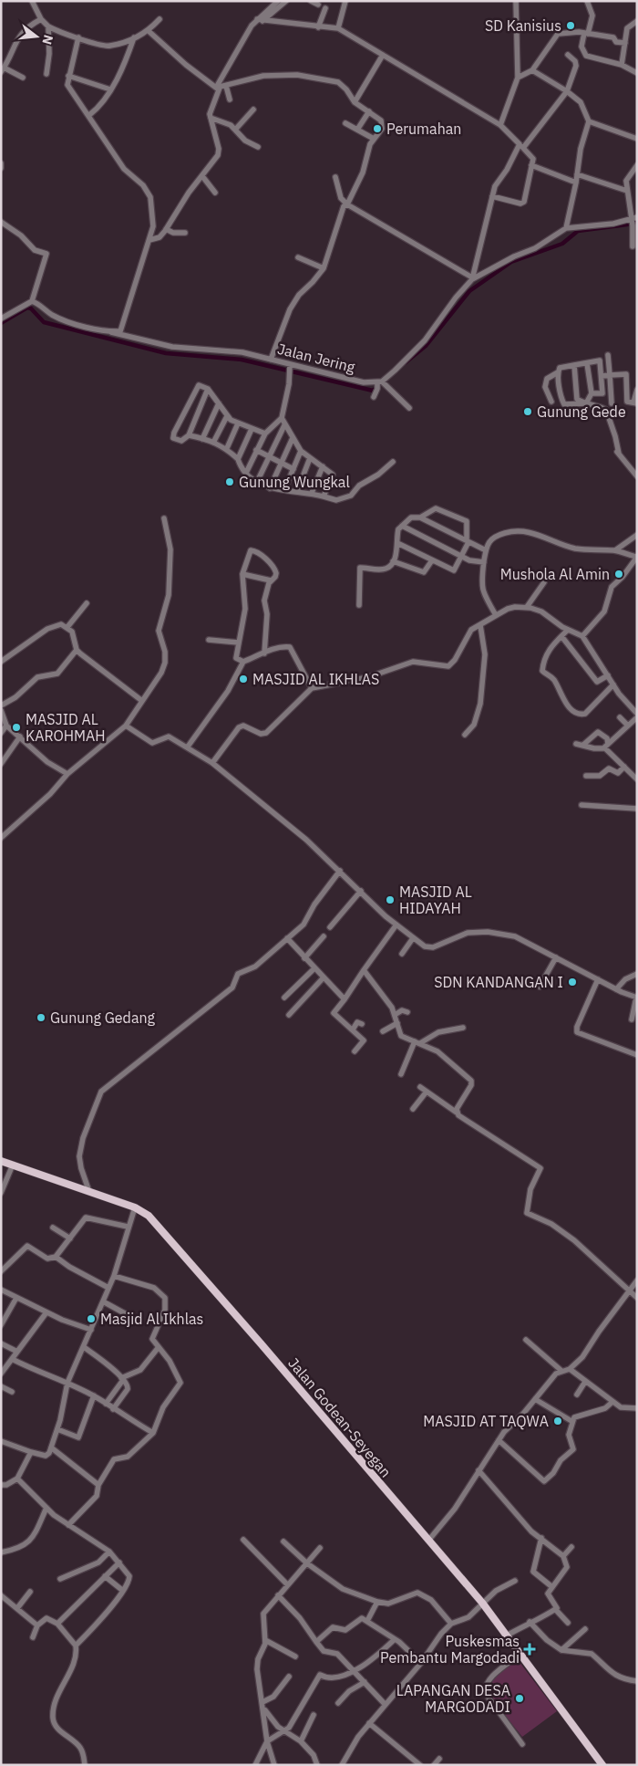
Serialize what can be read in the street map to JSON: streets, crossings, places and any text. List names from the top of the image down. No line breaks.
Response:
{"streets":{"main road":["Jalan Godean-Seyegan"],"street":["Jalan Jering"]},"places":{"other":["SD Kanisius","Perumahan","Gunung Gede","Gunung Wungkal","Mushola Al Amin","MASJID AL IKHLAS","MASJID AL KAROHMAH","MASJID AL HIDAYAH","SDN KANDANGAN I","Gunung Gedang","Masjid Al Ikhlas","MASJID AT TAQWA","LAPANGAN DESA MARGODADI"],"health":["Puskesmas Pembantu Margodadi"]},"north":"right"}
